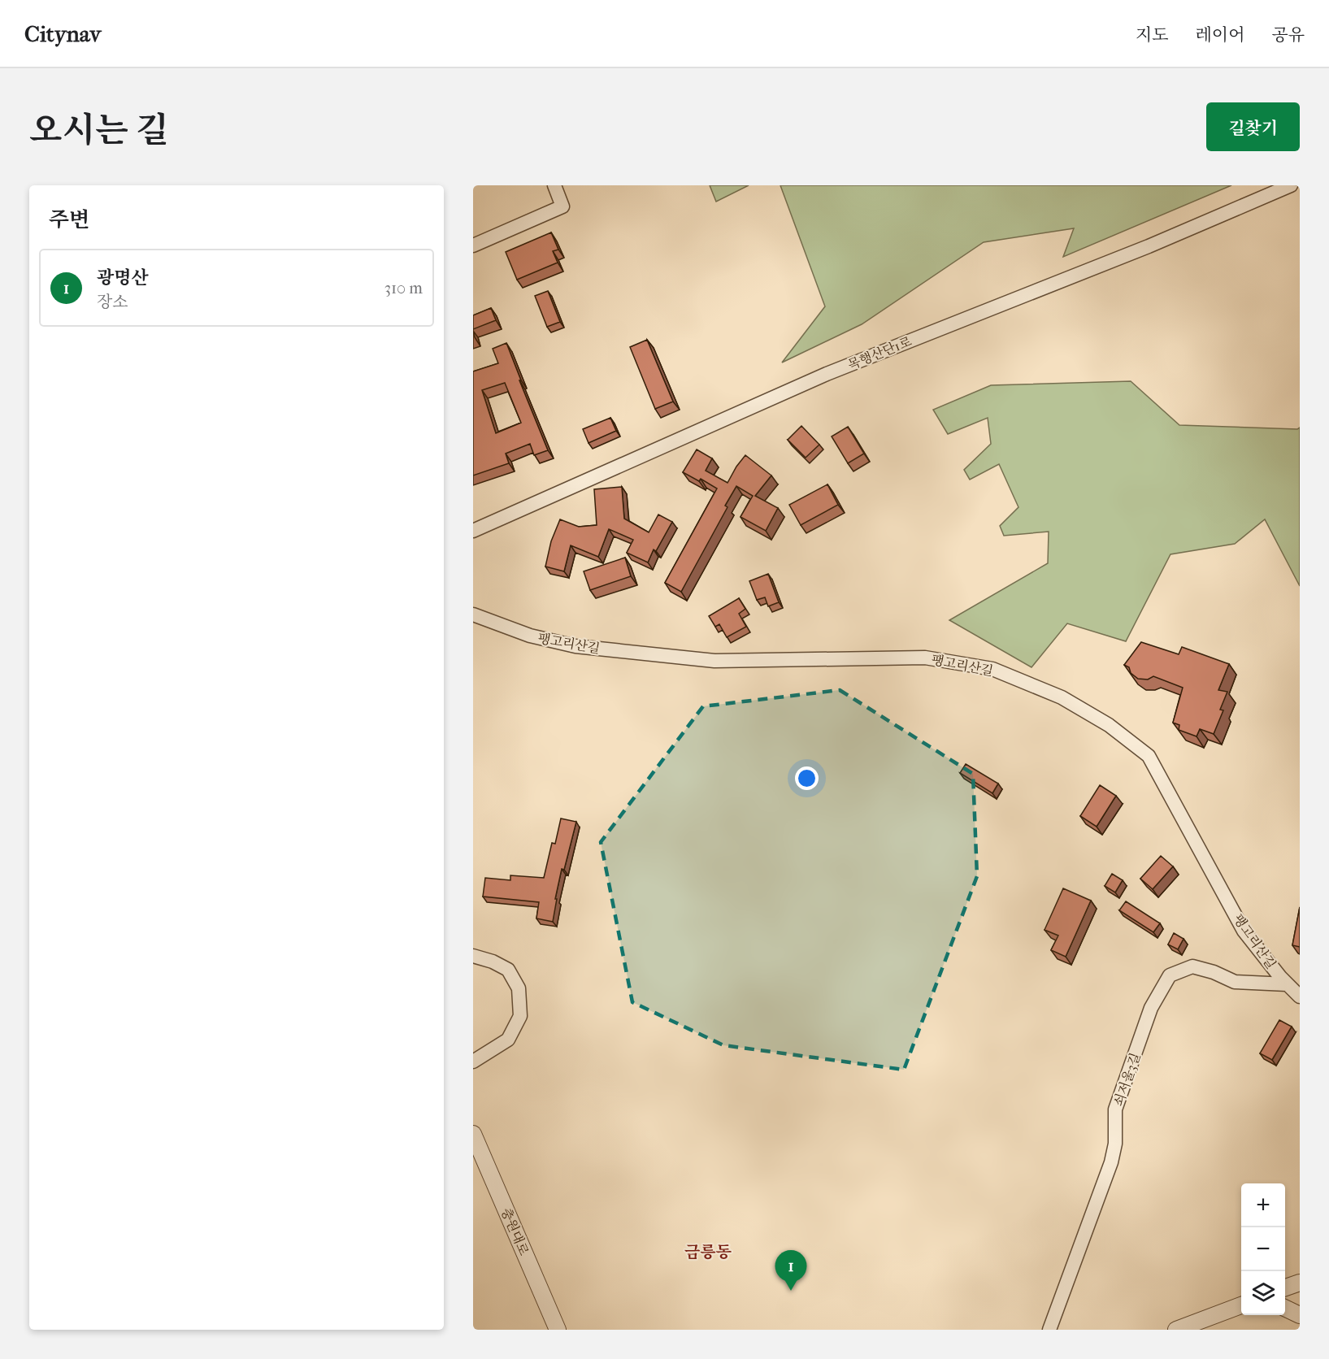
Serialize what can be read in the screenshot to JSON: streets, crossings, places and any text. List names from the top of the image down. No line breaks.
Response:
{"streets":{"street":["목행산단1로","팽고리산길","쇠저울3길","충원대로"]},"crossings":[["팽고리산길","쇠저울3길"]],"districts":["금릉동"],"page":{"header":"Citynav","nav":["지도","레이어","공유"],"title":"오시는 길","buttons":"길찾기","heading":"주변","list":[{"mark":"1","name":"광명산","note":"장소","value":"310 m"}],"map_buttons":["+","−"],"pins":"1"}}
